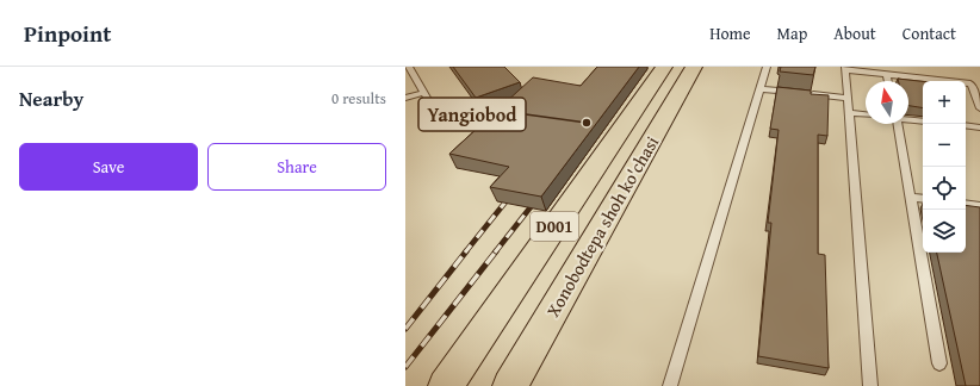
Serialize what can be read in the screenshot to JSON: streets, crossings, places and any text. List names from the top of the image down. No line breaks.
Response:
{"streets":{"highway":["D001","Xonobodtepa shoh ko'chasi"]},"places":["Yangiobod"],"north":"top","page":{"header":"Pinpoint","nav":["Home","Map","About","Contact"],"heading":["Nearby","0 results"],"map_buttons":["+","−"],"buttons":["Save","Share"]}}
